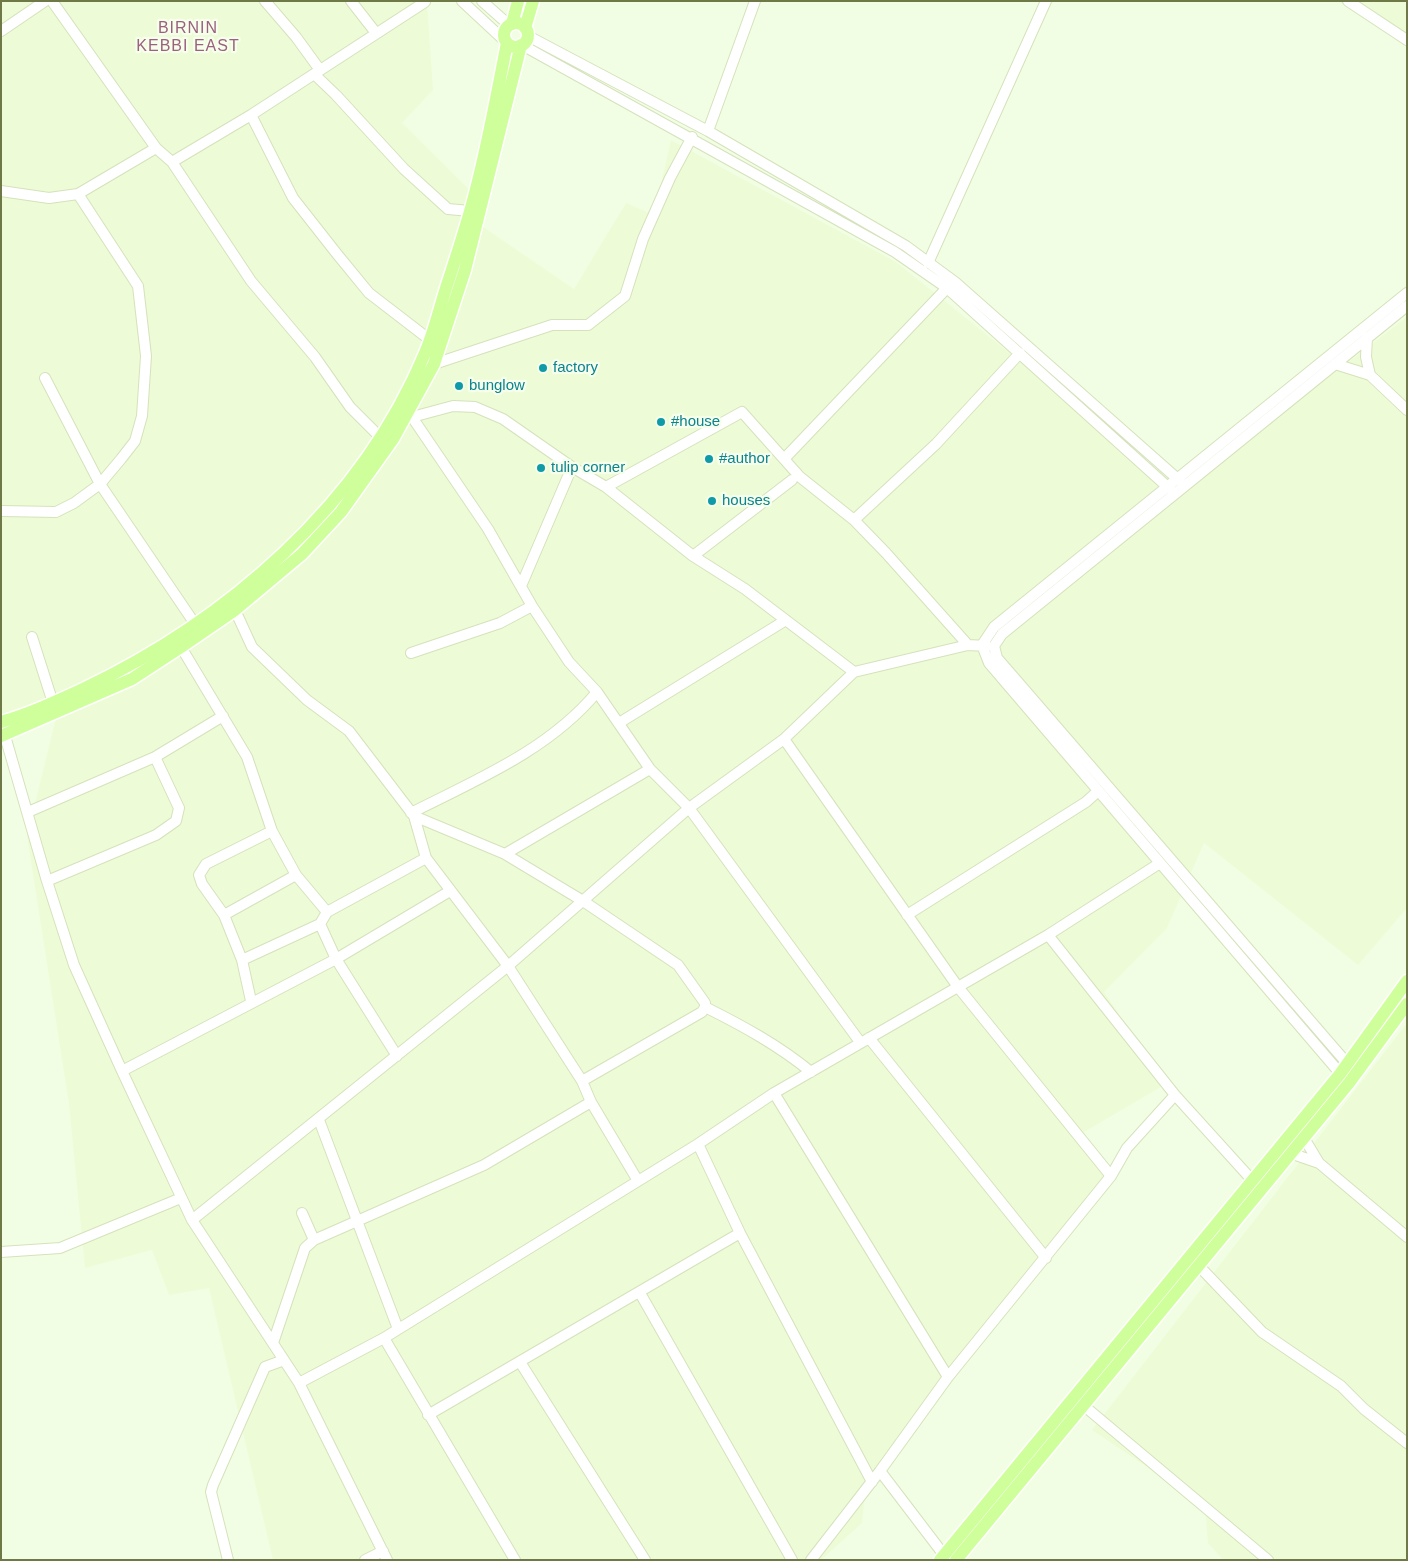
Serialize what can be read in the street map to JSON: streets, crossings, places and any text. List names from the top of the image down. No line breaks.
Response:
{"districts":["BIRNIN KEBBI EAST"],"places":["factory","bunglow","#house","#author","tulip corner","houses"]}
